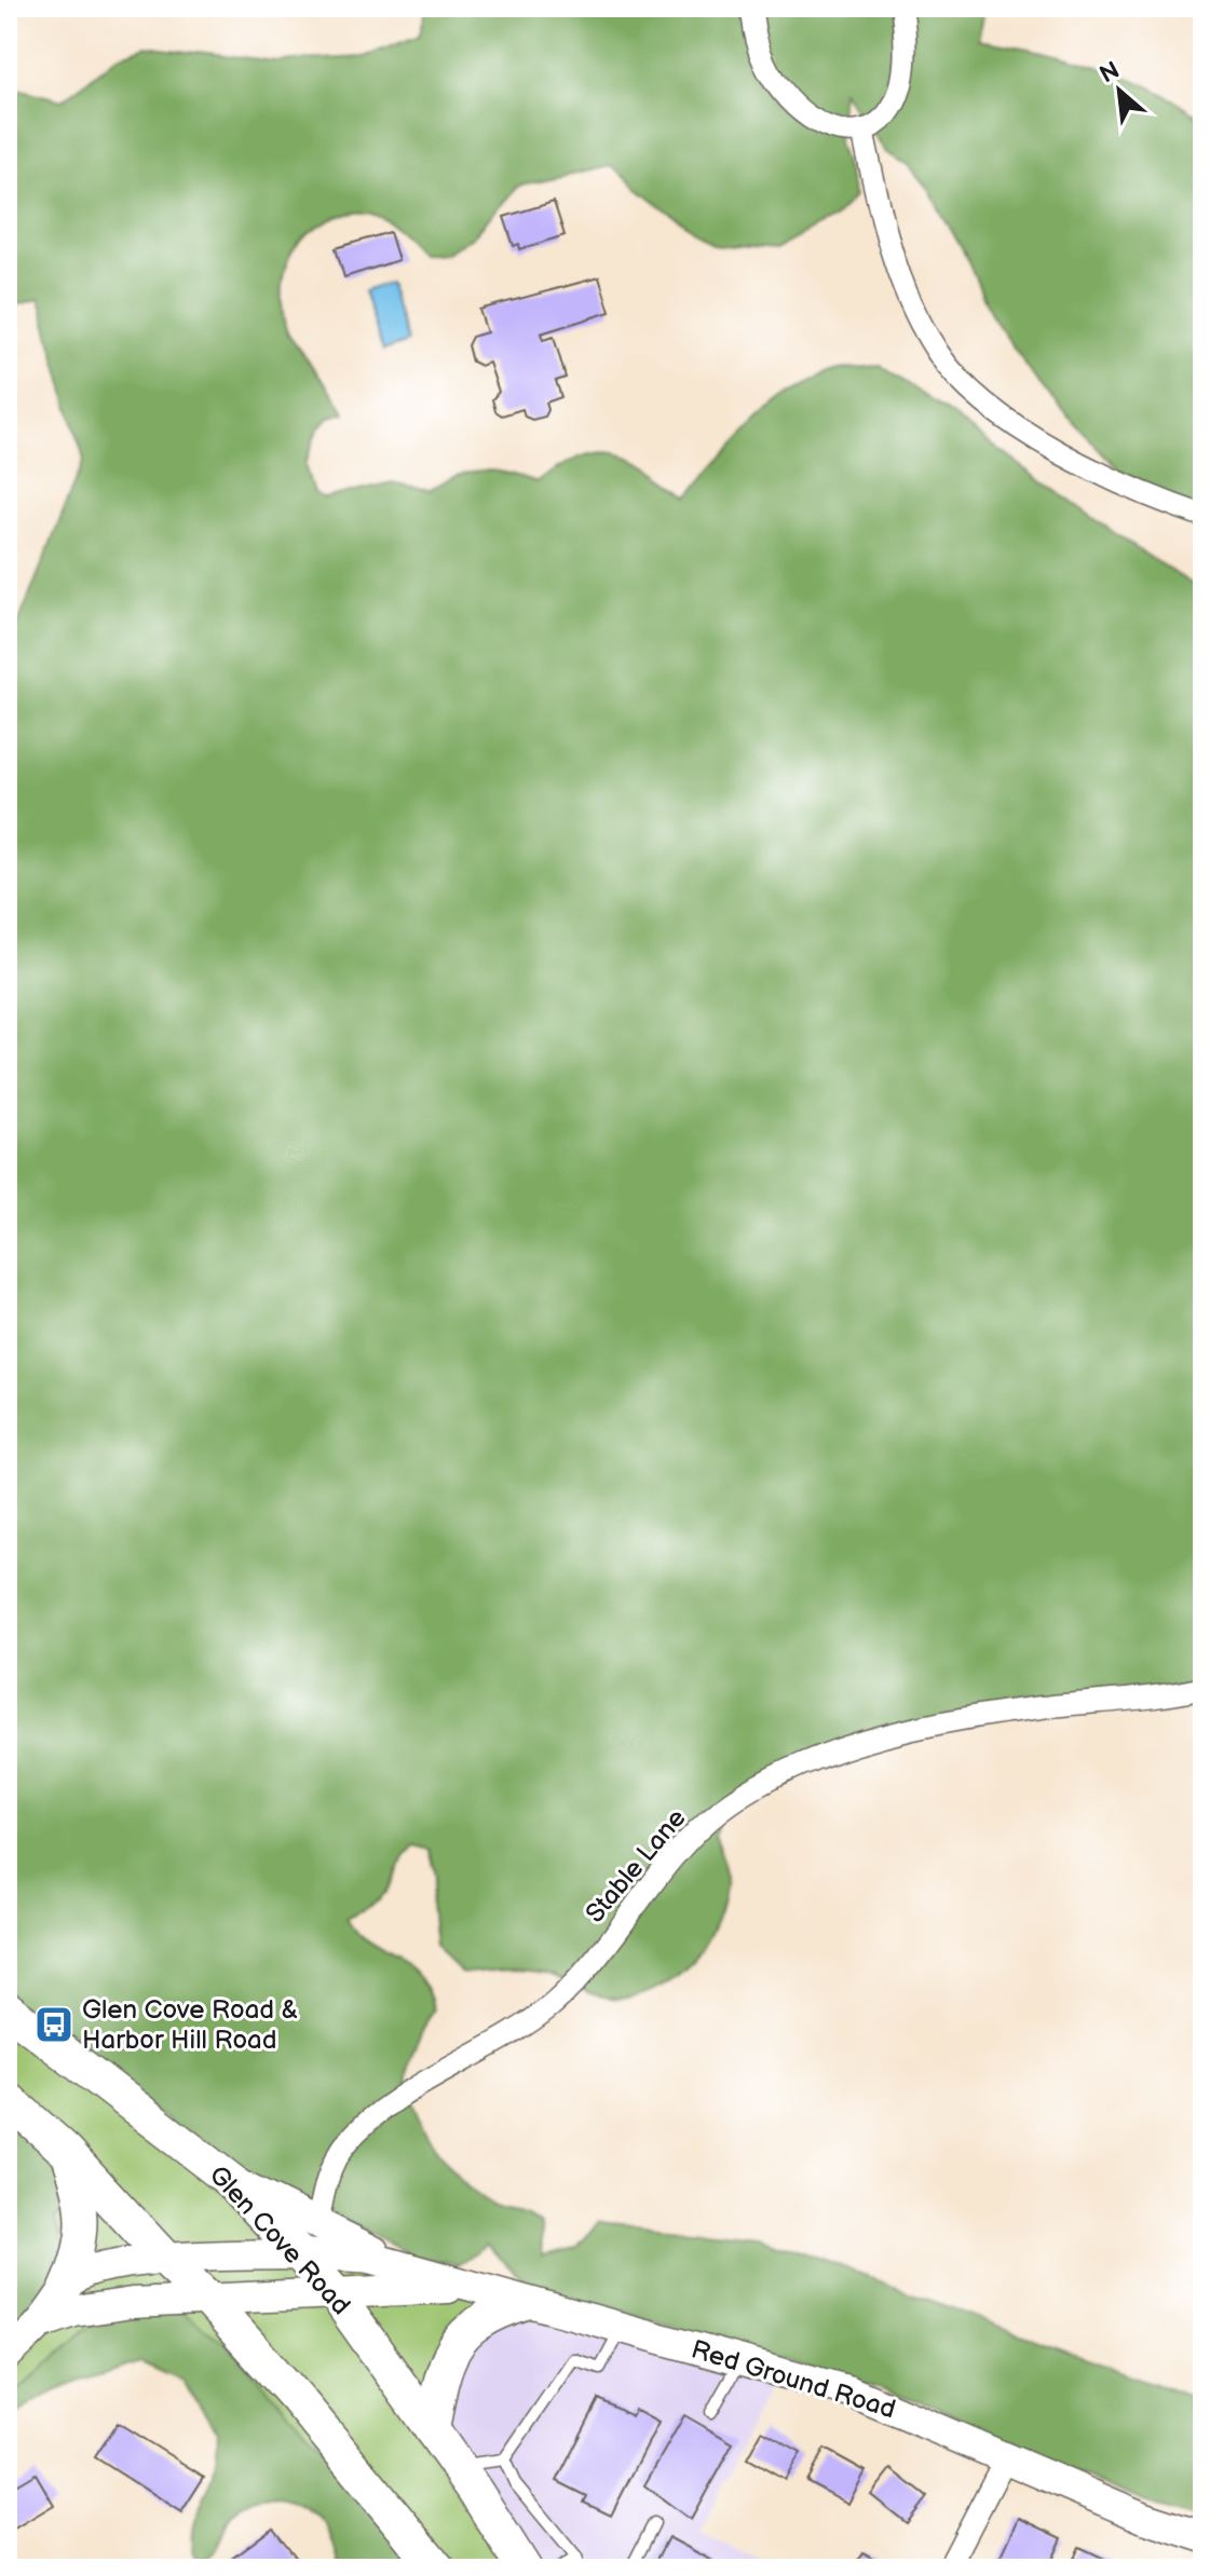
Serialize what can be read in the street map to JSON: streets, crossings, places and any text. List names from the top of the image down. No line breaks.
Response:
{"streets":{"main road":["Glen Cove Road"],"street":["Stable Lane","Red Ground Road"]},"crossings":[["Glen Cove Road","Red Ground Road"]],"places":{"bus stop":["Glen Cove Road & Harbor Hill Road"]},"north":"top left"}
